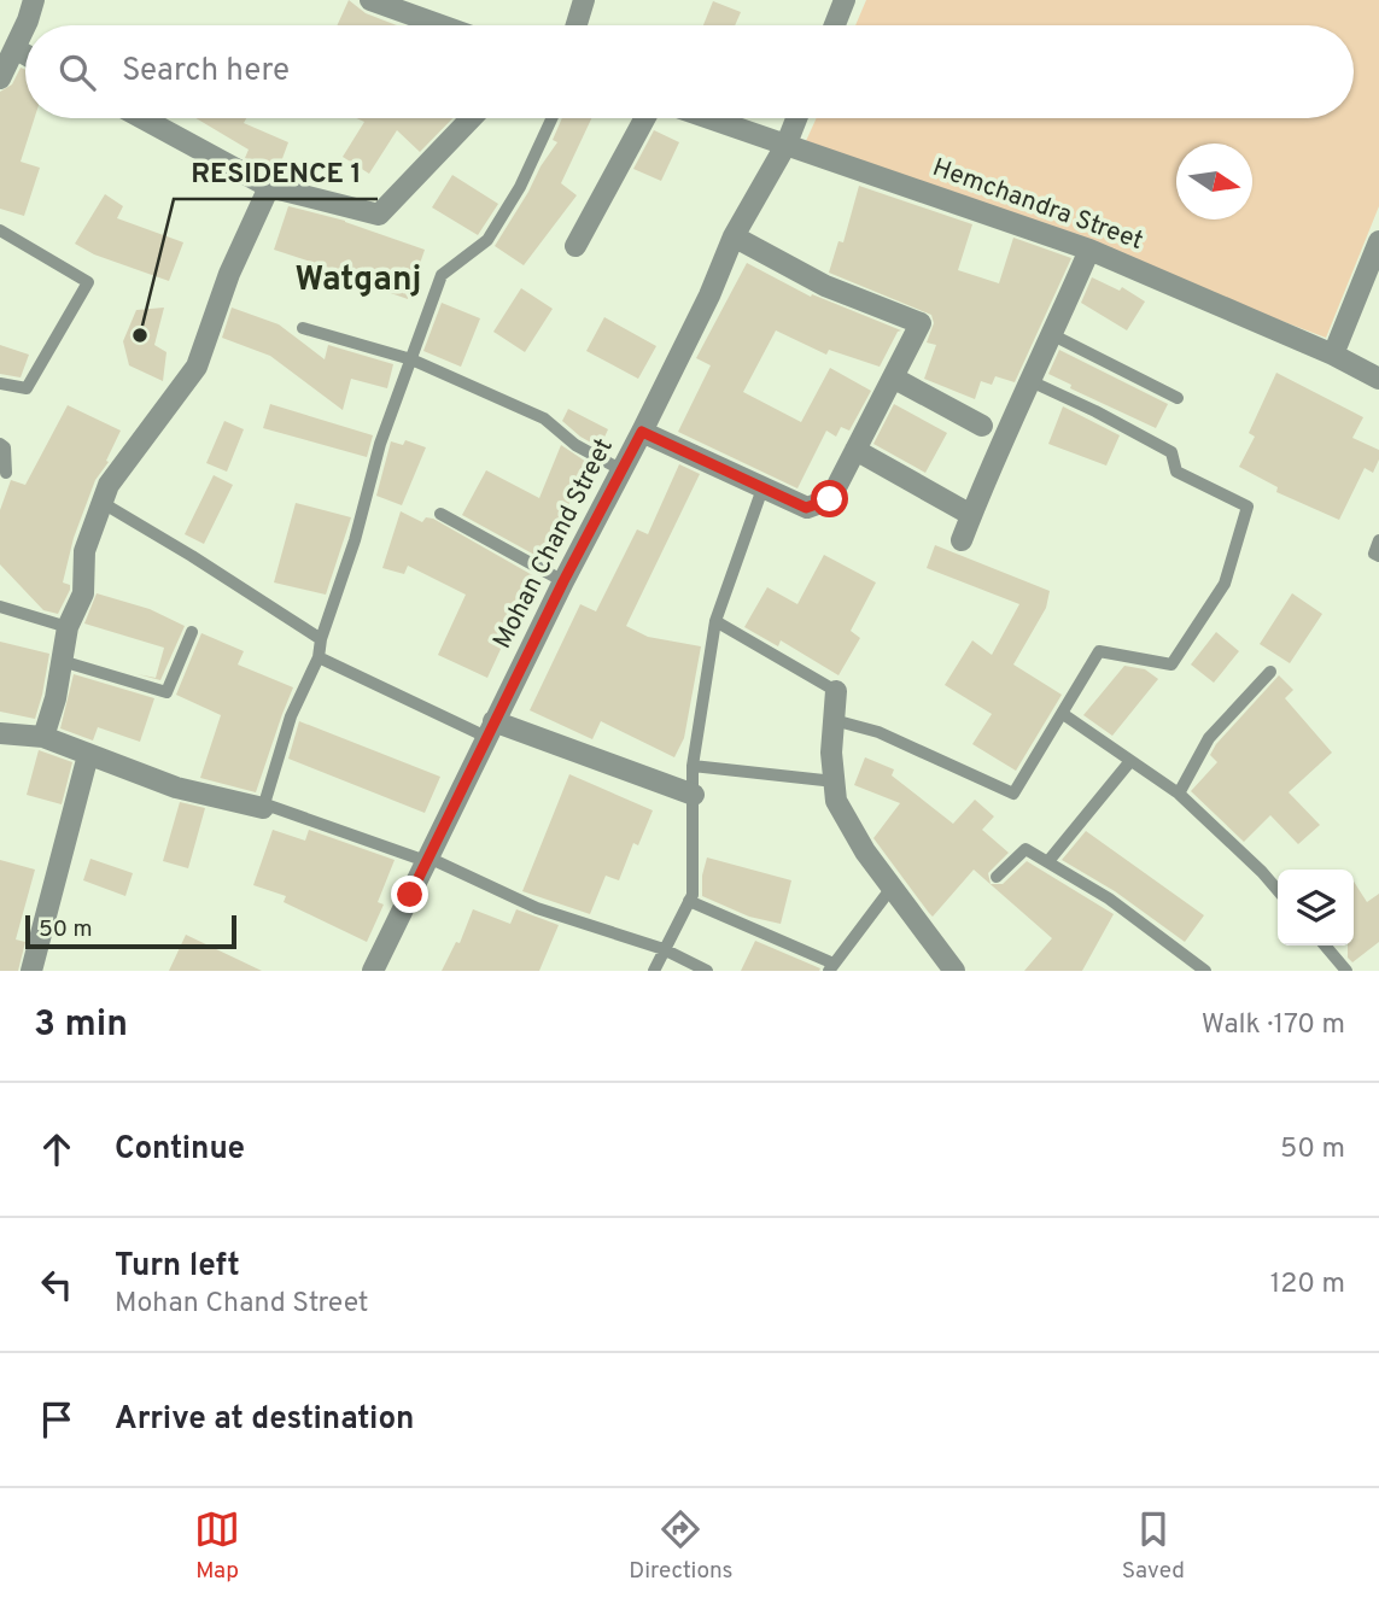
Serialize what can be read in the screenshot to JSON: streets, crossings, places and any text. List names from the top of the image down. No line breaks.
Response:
{"streets":{"street":["Hemchandra Street","Mohan Chand Street"]},"crossings":[["Hemchandra Street","Mohan Chand Street"]],"districts":["Watganj"],"places":["RESIDENCE 1"],"scale_bar":"50 m","north":"right","page":{"search":"Search here","scale":"50 m","heading":["3 min","Walk · 170 m"],"list":[["Continue","50 m"],["Turn left","Mohan Chand Street","120 m"],"Arrive at destination"],"nav":["Map","Directions","Saved"]}}
